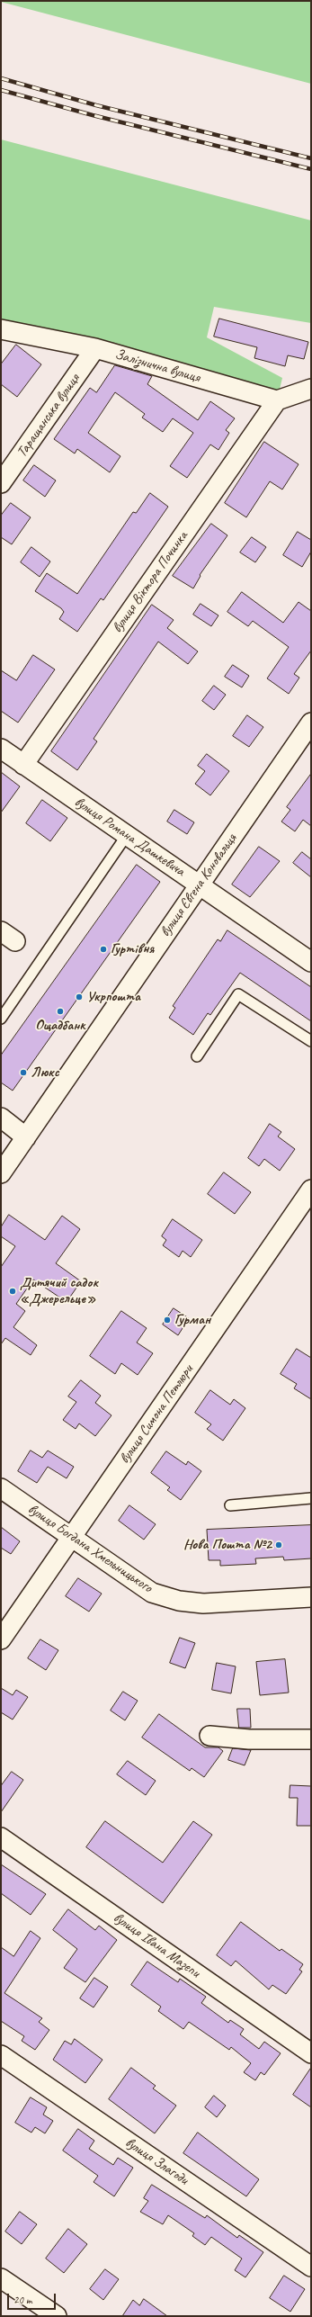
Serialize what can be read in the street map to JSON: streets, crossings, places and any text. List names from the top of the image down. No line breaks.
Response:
{"streets":{"street":["Залізнична вулиця","Таращанська вулиця","вулиця Віктора Починка","вулиця Романа Дашкевича","вулиця Євгена Коновальця","вулиця Симона Петлюри","вулиця Богдана Хмельницького","вулиця Івана Мазепи","вулиця Злагоди"]},"crossings":[["Залізнична вулиця","Таращанська вулиця"],["Залізнична вулиця","вулиця Віктора Починка"],["вулиця Віктора Починка","вулиця Романа Дашкевича"],["вулиця Романа Дашкевича","вулиця Євгена Коновальця"],["вулиця Симона Петлюри","вулиця Богдана Хмельницького"]],"places":["Гуртівня","Укрпошта","Ощадбанк","Люкс","Дитячий садок «Джерельце»","Гурман","Нова Пошта №2"],"scale_bar":"20 m"}
